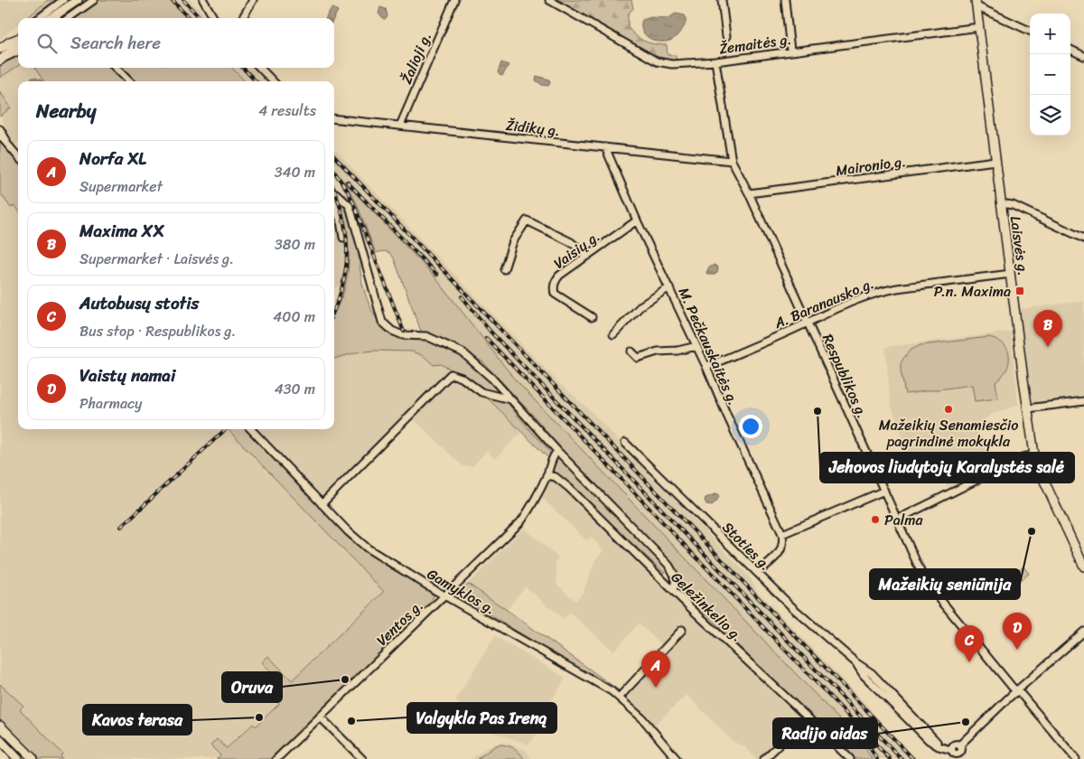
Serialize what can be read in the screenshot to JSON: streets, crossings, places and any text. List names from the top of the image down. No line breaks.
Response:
{"streets":{"main road":["Laisvės g."],"street":["Žemaitės g.","Žalioji g.","Židikų g.","Maironio g.","Vaisių g.","A. Baranausko g.","M. Pečkauskaitės g.","Respublikos g.","Stoties g.","Gamyklos g.","Geležinkelio g.","Ventos g."]},"crossings":[["Žemaitės g.","Laisvės g."],["Žemaitės g.","Respublikos g."],["Žalioji g.","Židikų g."],["Židikų g.","M. Pečkauskaitės g."],["Židikų g.","Respublikos g."],["Maironio g.","Laisvės g."],["Maironio g.","Respublikos g."],["Laisvės g.","A. Baranausko g."],["Vaisių g.","M. Pečkauskaitės g."],["A. Baranausko g.","M. Pečkauskaitės g."],["A. Baranausko g.","Respublikos g."],["Gamyklos g.","Ventos g."],["Geležinkelio g.","Ventos g."]],"places":{"transit":["P.n. Maxima"],"other":["Mažeikių Senamiesčio pagrindinė mokykla","Jehovos liudytojų Karalystės salė","Palma","Mažeikių seniūnija","Oruva","Kavos terasa","Valgykla Pas Ireną","Radijo aidas"]},"page":{"map_buttons":["+","−"],"search":"Search here","heading":["Nearby","4 results"],"list":[{"mark":"A","name":"Norfa XL","note":"Supermarket","value":"340 m"},{"mark":"B","name":"Maxima XX","note":"Supermarket · Laisvės g.","value":"380 m"},{"mark":"C","name":"Autobusų stotis","note":"Bus stop · Respublikos g.","value":"400 m"},{"mark":"D","name":"Vaistų namai","note":"Pharmacy","value":"430 m"}],"pins":["B","D","C","A"]}}
